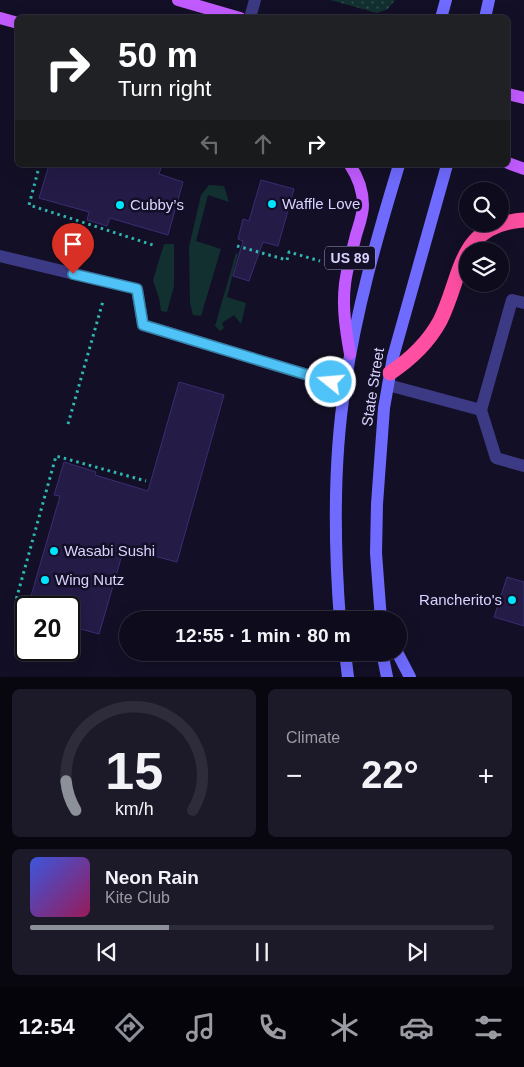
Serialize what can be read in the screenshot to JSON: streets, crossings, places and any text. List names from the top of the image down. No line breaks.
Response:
{"streets":{"main road":["US 89","State Street"]},"crossings":[["US 89","State Street"]],"places":["Waffle Love","Cubby’s","Wasabi Sushi","Wing Nutz","Rancherito's"],"page":{"turn":["50 m","Turn right"],"limit":"20","trip":"12:55 · 1 min · 80 m","tile":"Climate","heat":["−","22°","+"],"song":["Neon Rain","Kite Club"],"tabs":"12:54","gauge":["15","km/h"]}}
